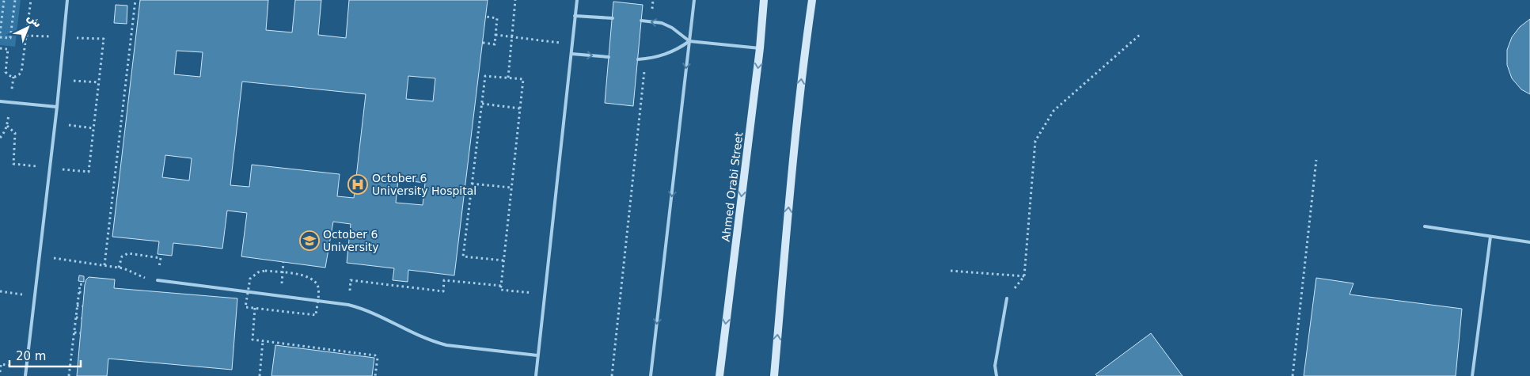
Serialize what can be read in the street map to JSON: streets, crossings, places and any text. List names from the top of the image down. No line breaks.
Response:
{"streets":{"main road":["Ahmed Orabi Street"]},"places":{"hospital":["October 6 University Hospital"],"school or university":["October 6 University"]},"scale_bar":"20 m","north":"top right"}
